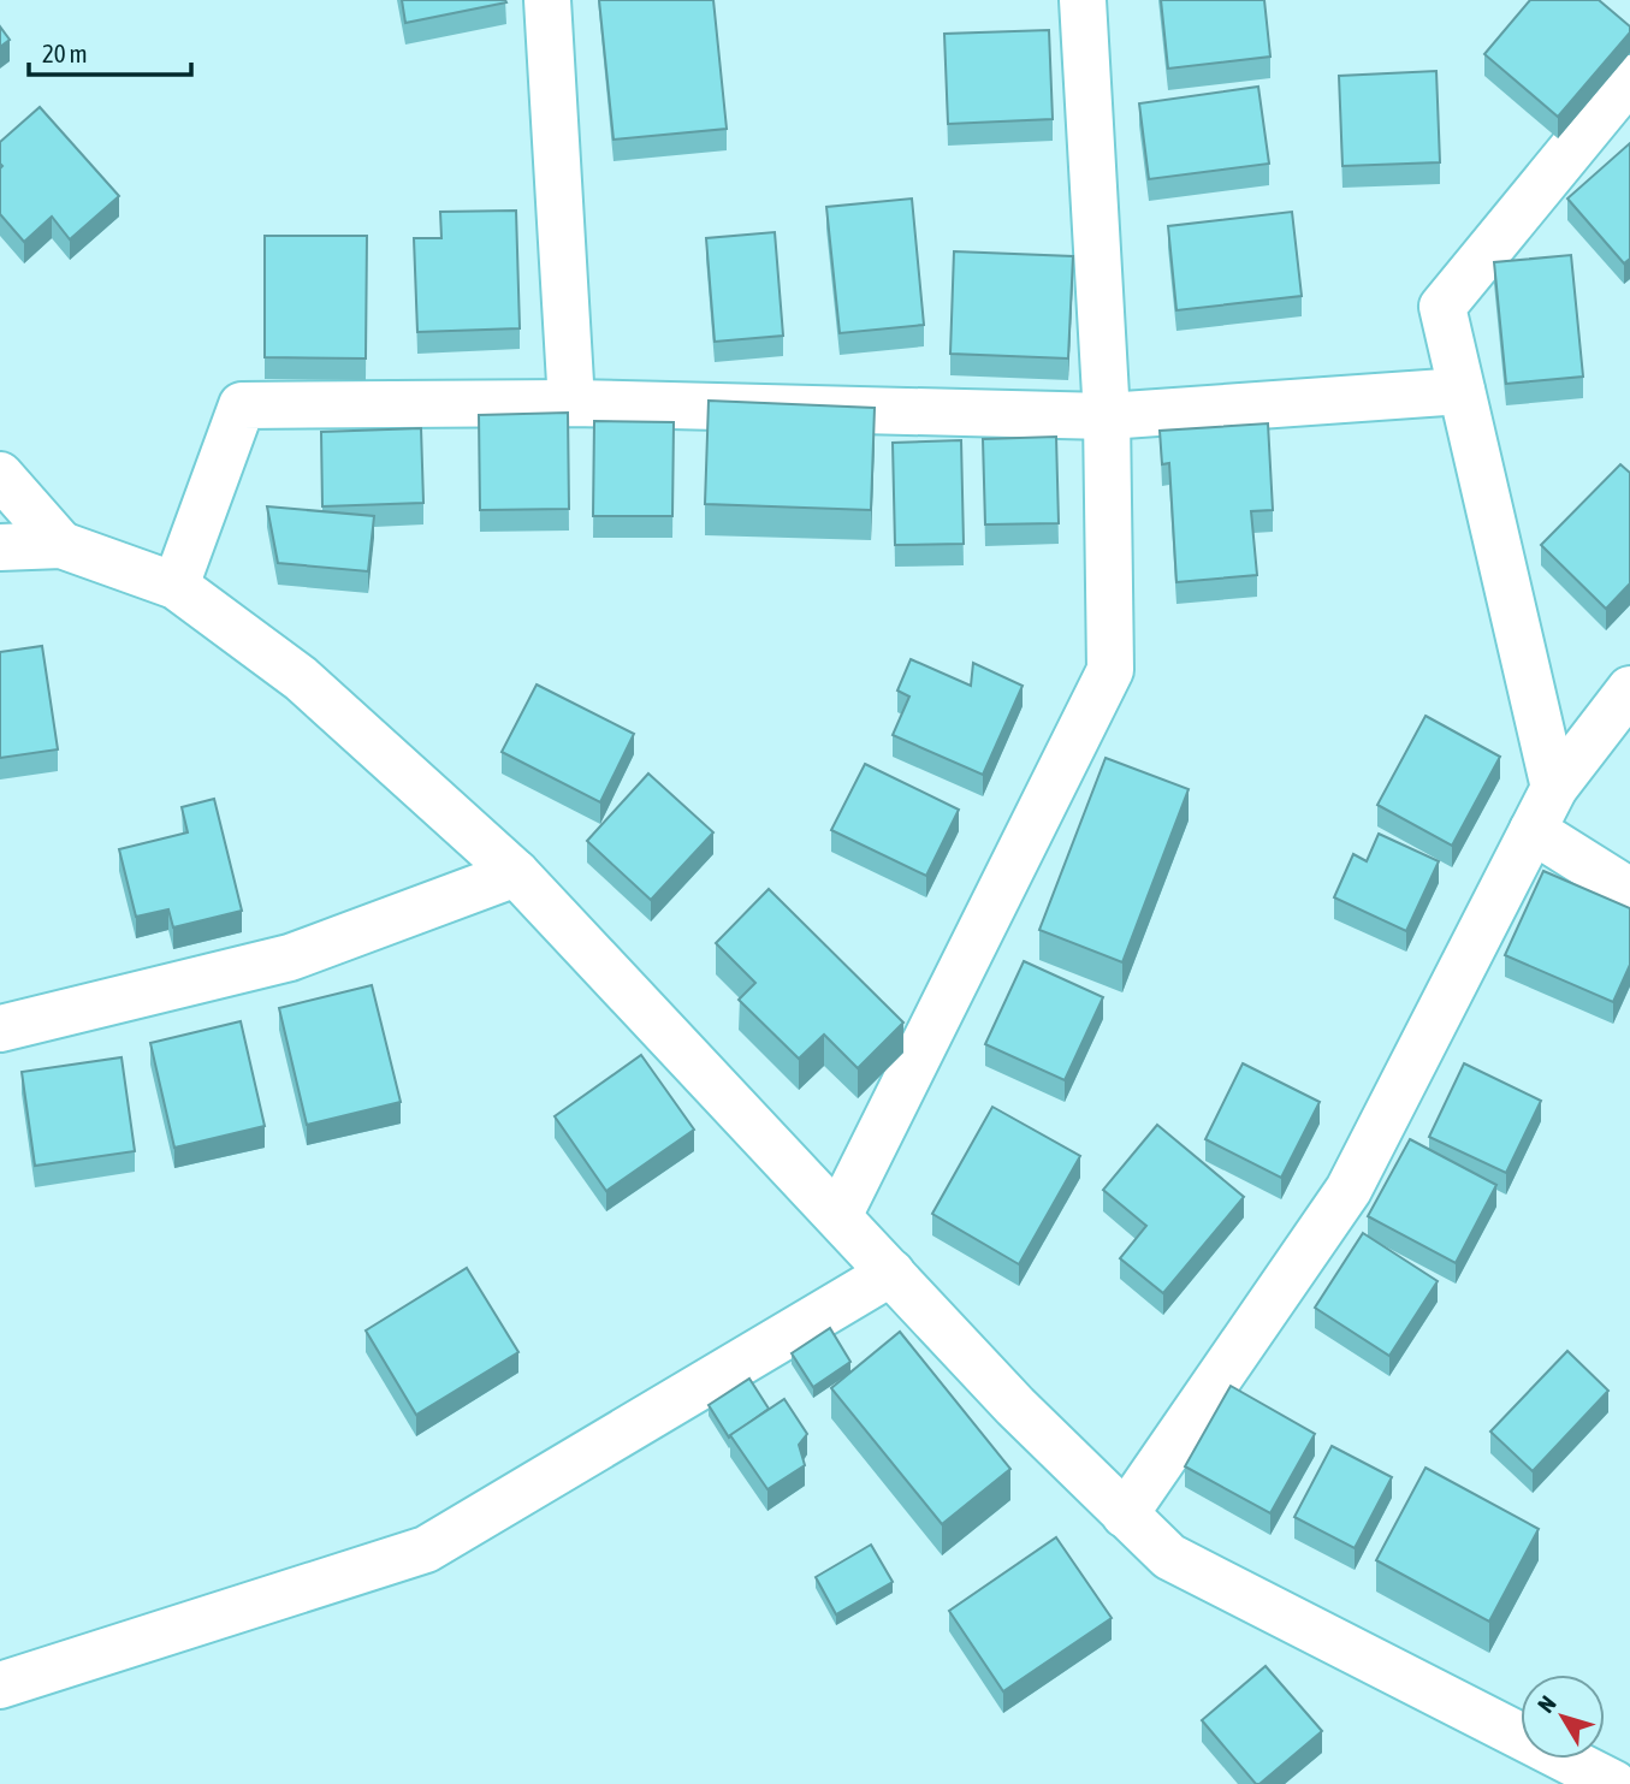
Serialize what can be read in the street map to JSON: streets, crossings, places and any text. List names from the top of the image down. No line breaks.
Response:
{"scale_bar":"20 m","north":"top left"}
